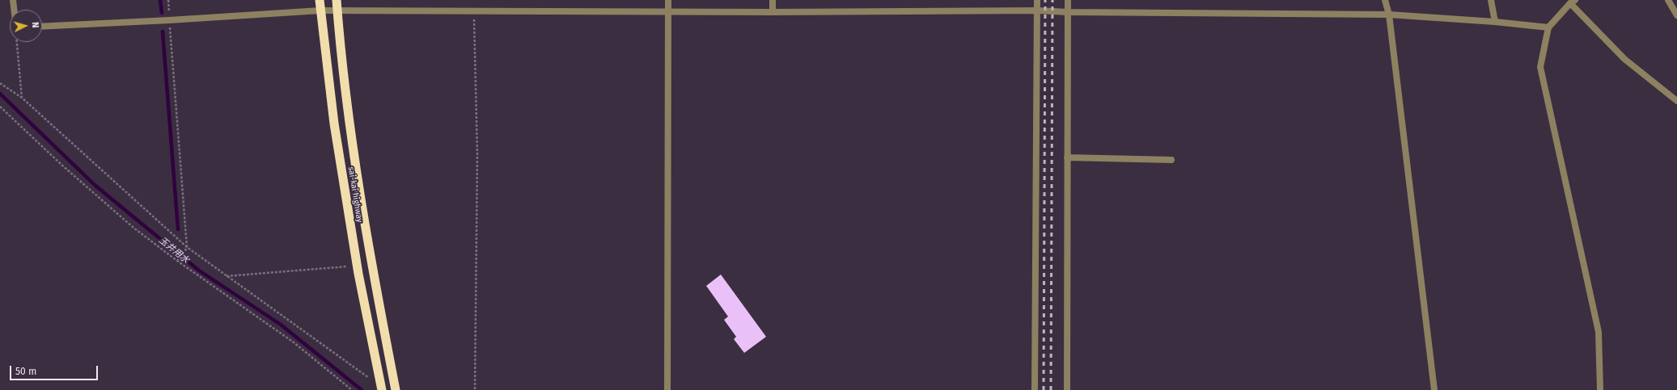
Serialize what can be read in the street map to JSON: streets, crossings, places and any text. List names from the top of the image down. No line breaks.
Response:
{"streets":{"highway":["sai-kai highway"]},"water":["玉井用水"],"scale_bar":"50 m","north":"right"}
